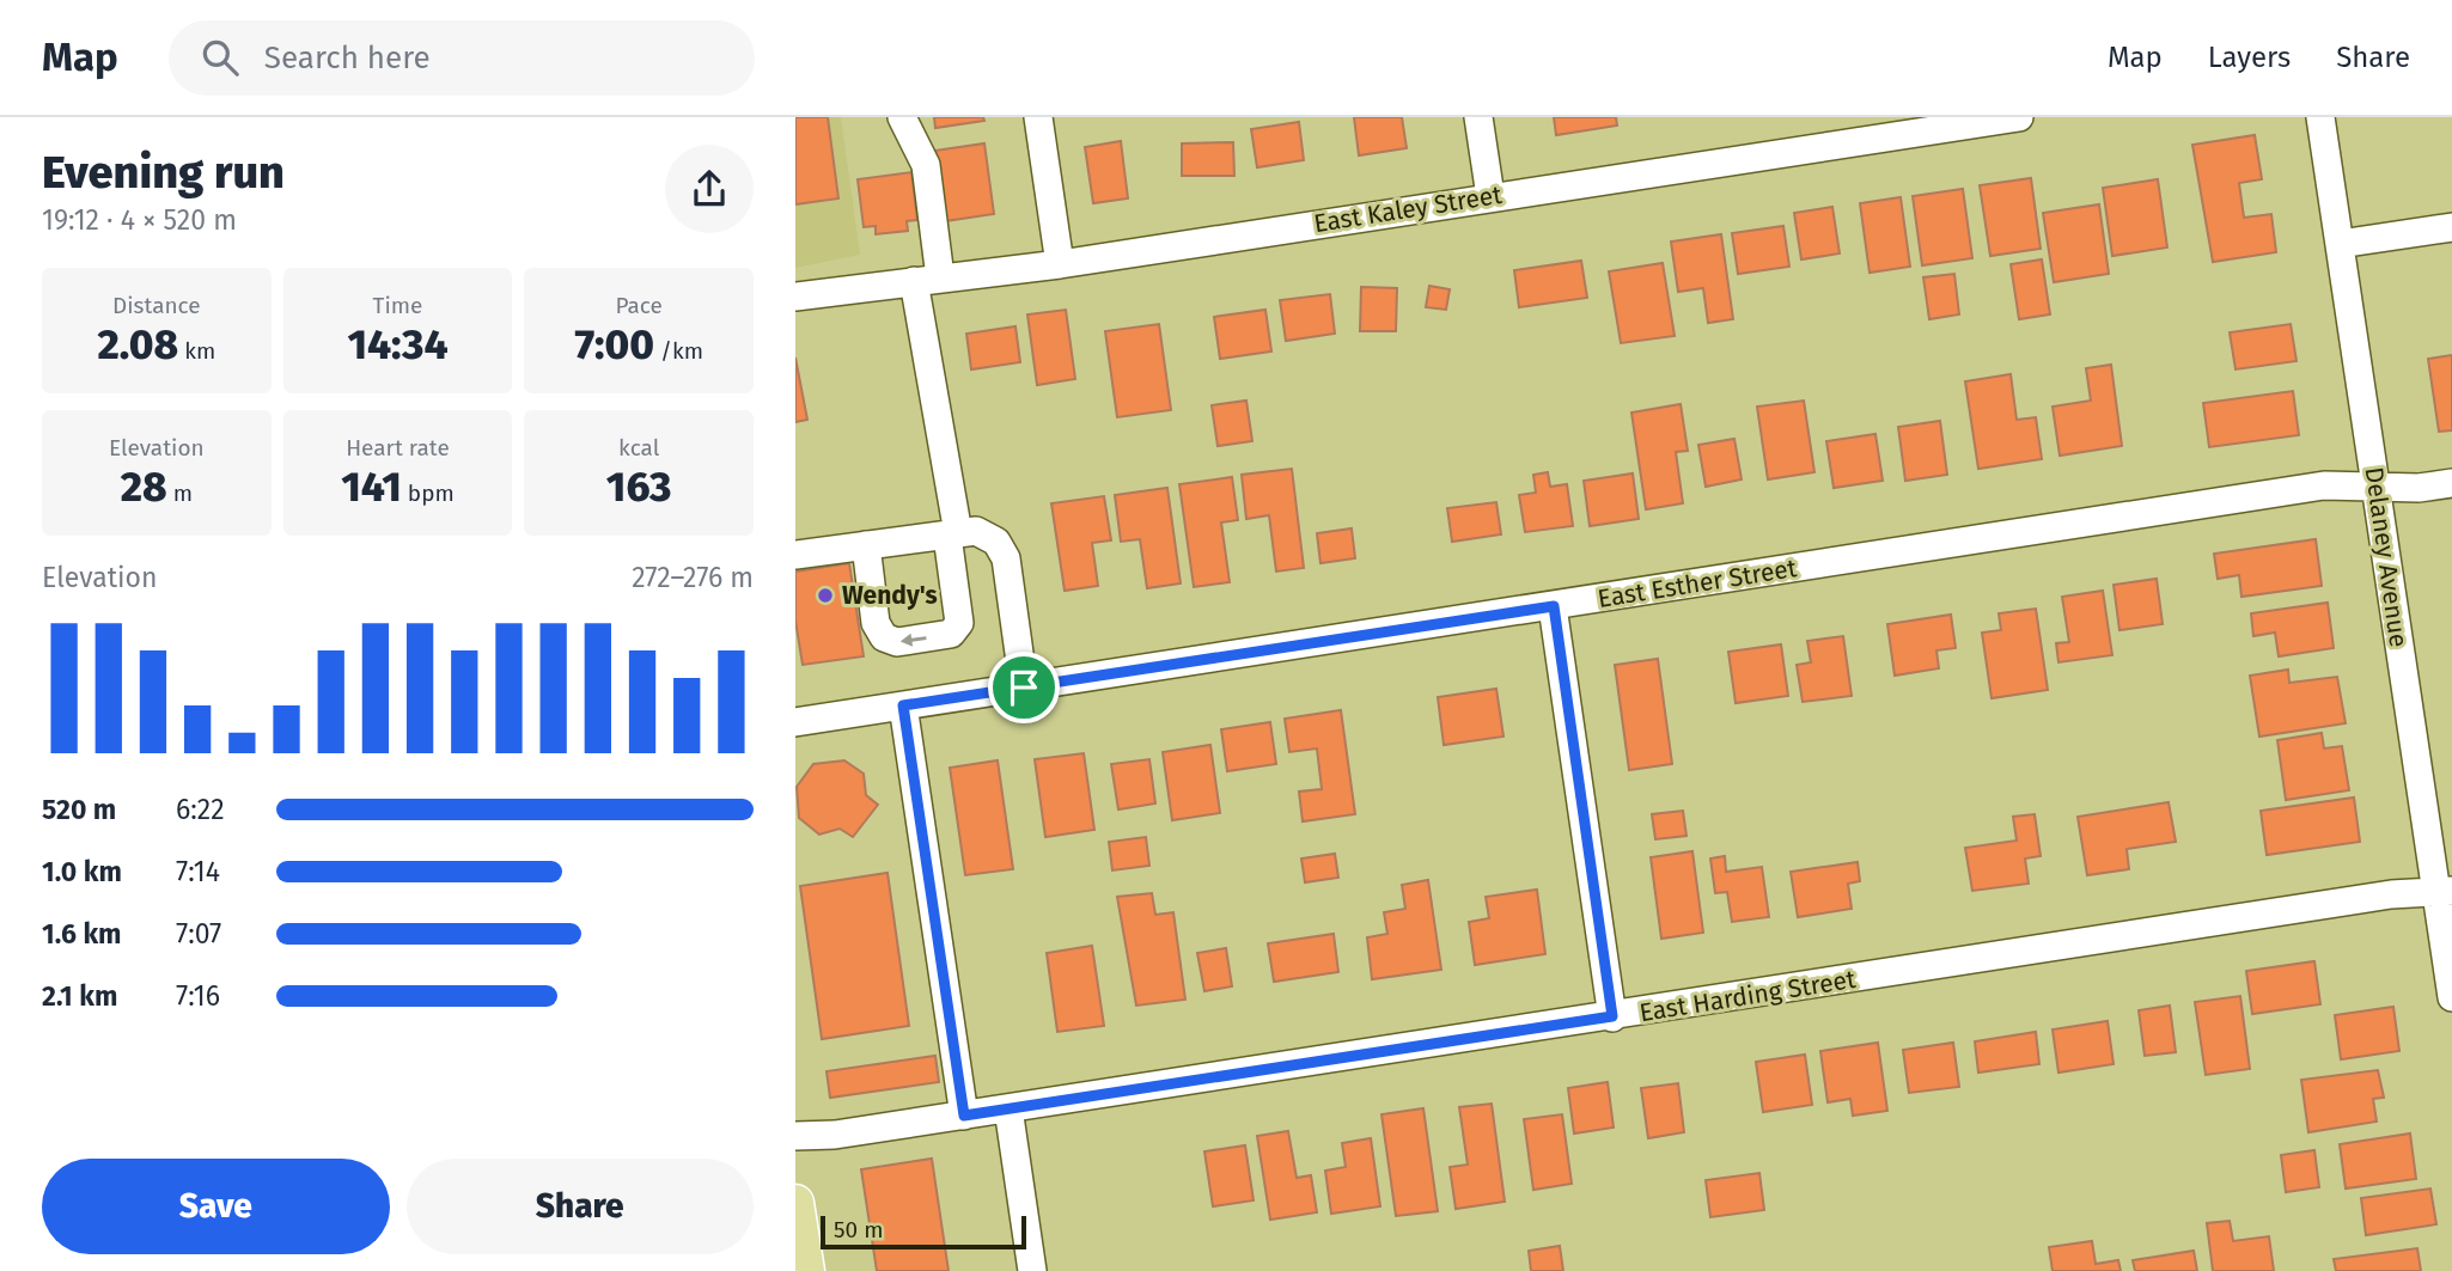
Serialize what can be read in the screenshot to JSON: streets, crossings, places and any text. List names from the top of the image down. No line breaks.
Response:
{"streets":{"street":["East Kaley Street","Delaney Avenue","East Esther Street","East Harding Street"]},"crossings":[["Delaney Avenue","East Esther Street"],["Delaney Avenue","East Harding Street"]],"places":["Wendy's"],"scale_bar":"50 m","page":{"header":"Map","search":"Search here","nav":["Map","Layers","Share"],"heading":["Evening run","19:12 · 4 × 520 m"],"stats":[["Distance","2.08 km"],["Time","14:34"],["Pace","7:00 /km"],["Elevation","28 m"],["Heart rate","141 bpm"],["kcal","163"]],"chart":["Elevation","272–276 m"],"list":[{"name":"520 m","note":"6:22"},{"name":"1.0 km","note":"7:14"},{"name":"1.6 km","note":"7:07"},{"name":"2.1 km","note":"7:16"}],"buttons":["Save","Share"],"scale":"50 m"}}
